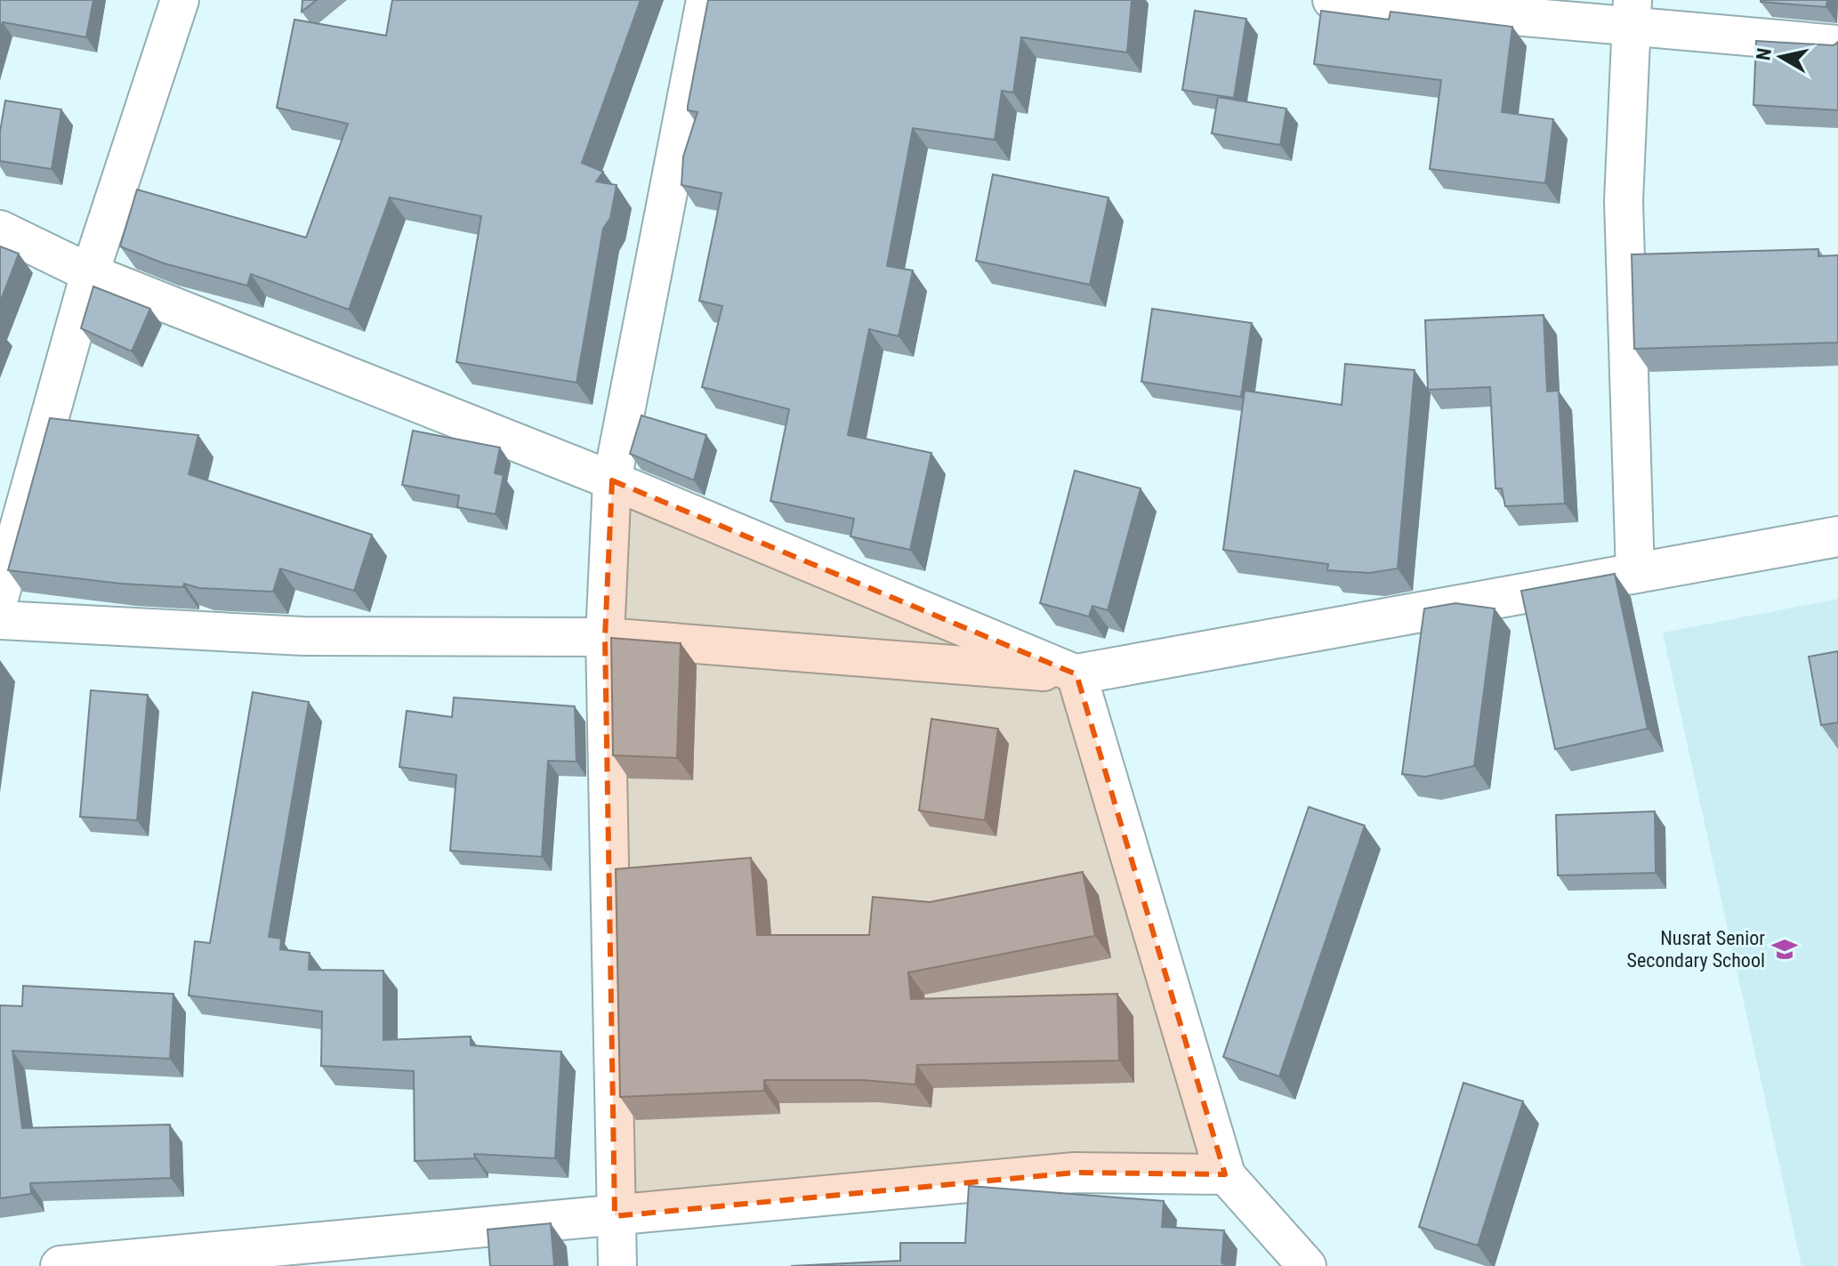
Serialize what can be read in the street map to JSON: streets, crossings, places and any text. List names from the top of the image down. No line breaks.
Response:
{"places":{"school or university":["Nusrat Senior Secondary School"]},"north":"left"}
